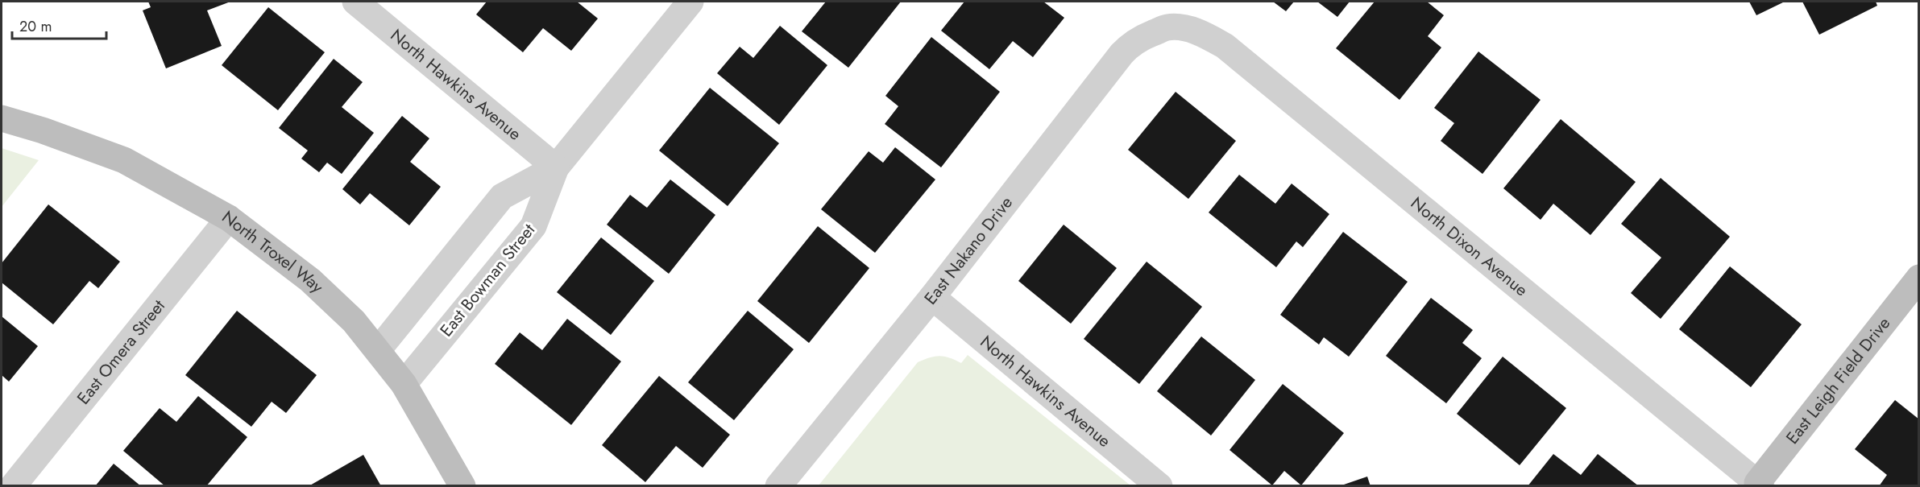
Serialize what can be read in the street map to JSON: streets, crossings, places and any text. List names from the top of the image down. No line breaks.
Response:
{"streets":{"street":["North Hawkins Avenue","North Dixon Avenue","East Nakano Drive","North Troxel Way","East Bowman Street","East Omera Street","East Leigh Field Drive"]},"crossings":[["North Hawkins Avenue","East Nakano Drive"],["North Hawkins Avenue","East Bowman Street"],["North Dixon Avenue","East Nakano Drive"],["North Dixon Avenue","East Leigh Field Drive"],["North Troxel Way","East Bowman Street"],["North Troxel Way","East Omera Street"]],"scale_bar":"20 m"}
